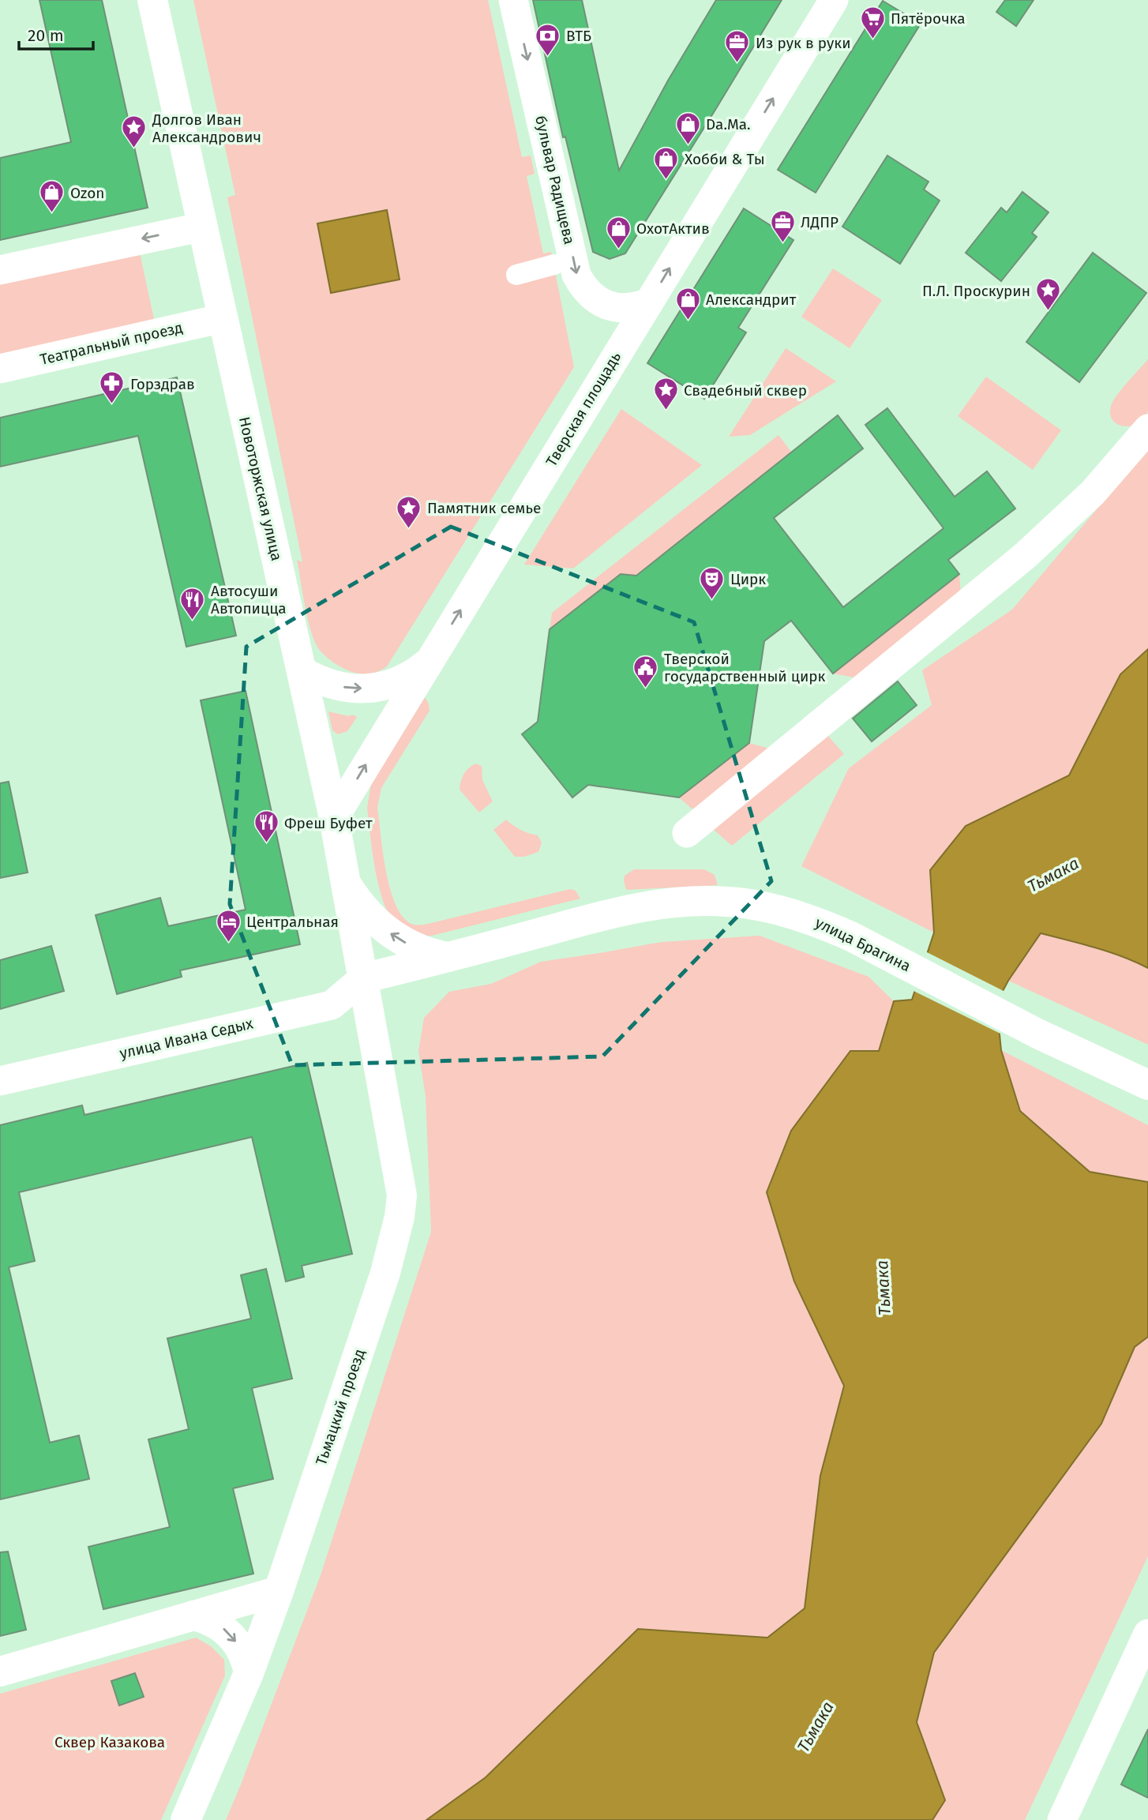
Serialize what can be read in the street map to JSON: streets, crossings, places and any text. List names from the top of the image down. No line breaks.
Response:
{"streets":{"main road":["Новоторжская улица","улица Брагина","Тьмацкий проезд"],"street":["бульвар Радищева","Театральный проезд","Тверская площадь","улица Ивана Седых"]},"crossings":[["бульвар Радищева","Тверская площадь"],["Театральный проезд","Новоторжская улица"],["Тверская площадь","Новоторжская улица"],["Новоторжская улица","улица Брагина"],["Новоторжская улица","улица Ивана Седых"],["Новоторжская улица","Тьмацкий проезд"],["улица Брагина","улица Ивана Седых"],["улица Брагина","Тьмацкий проезд"],["улица Ивана Седых","Тьмацкий проезд"]],"one_way":["бульвар Радищева","Тверская площадь"],"water":["Тьмака"],"parks":["Сквер Казакова"],"places":{"supermarket":["Пятёрочка"],"bank":["ВТБ"],"office":["Из рук в руки","ЛДПР"],"shop":["Da.Ma.","Хобби & Ты","Ozon","ОхотАктив","Александрит"],"place":["Долгов Иван Александрович","П.Л. Проскурин","Свадебный сквер","Памятник семье"],"pharmacy":["Горздрав"],"theatre":["Цирк"],"restaurant":["Автосуши Автопицца","Фреш Буфет"],"public building":["Тверской государственный цирк"],"hotel":["Центральная"]},"scale_bar":"20 m"}
